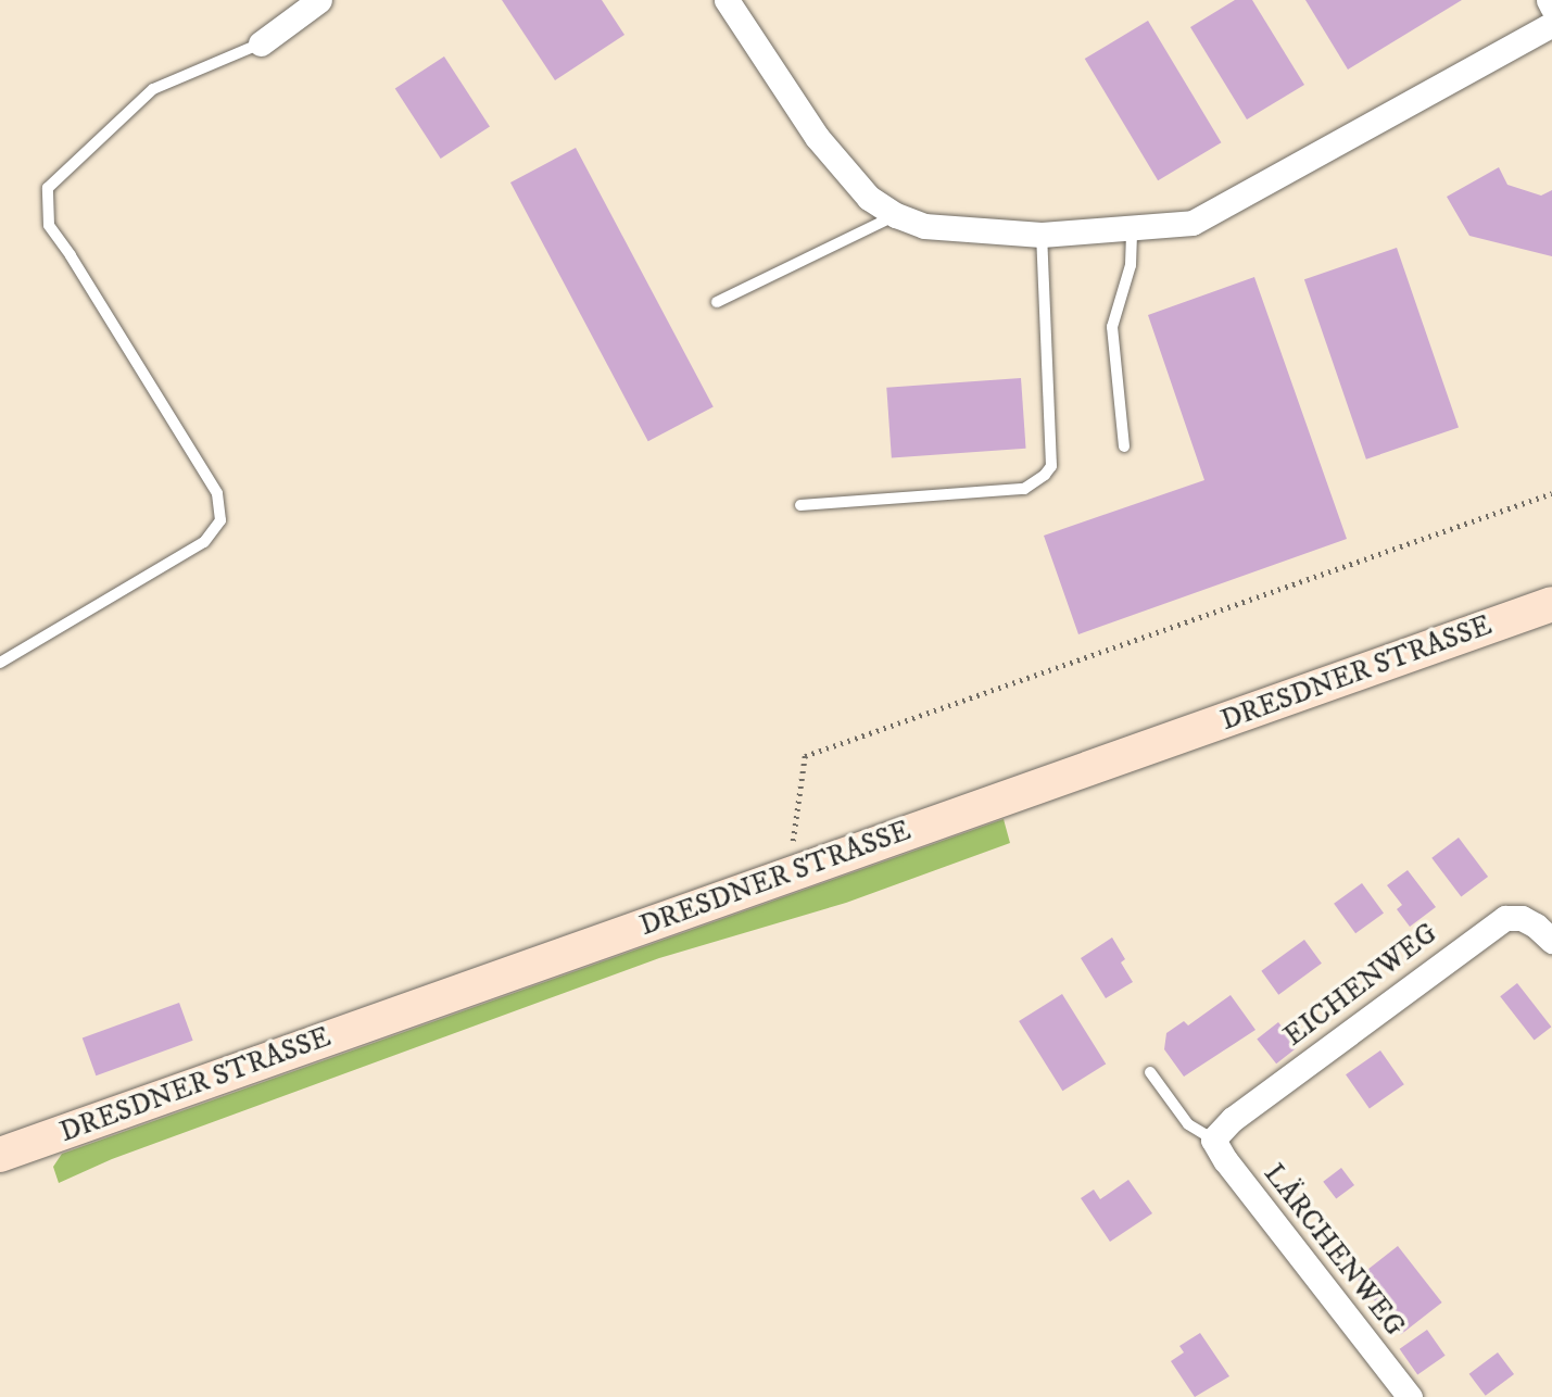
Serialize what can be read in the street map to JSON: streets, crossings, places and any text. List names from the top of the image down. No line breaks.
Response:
{"streets":{"main road":["DRESDNER STRASSE"],"street":["EICHENWEG","LÄRCHENWEG"]},"crossings":[["EICHENWEG","LÄRCHENWEG"]]}
